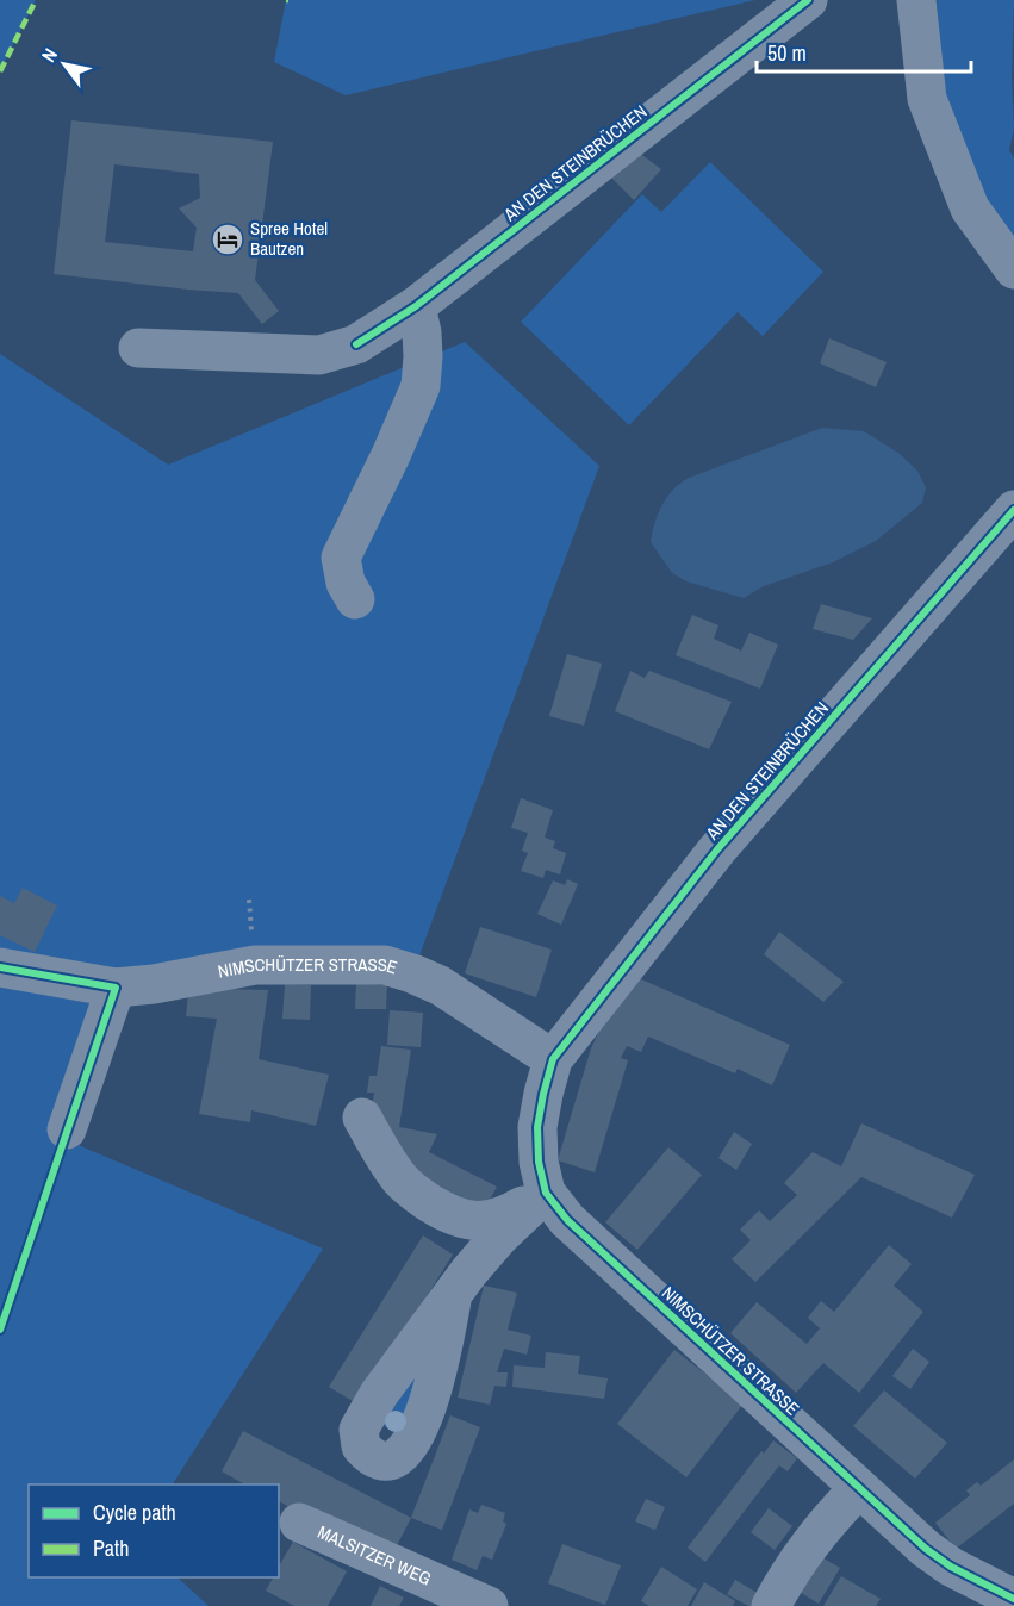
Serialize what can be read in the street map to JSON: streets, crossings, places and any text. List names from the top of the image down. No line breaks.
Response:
{"streets":{"street":["AN DEN STEINBRÜCHEN","NIMSCHÜTZER STRASSE","MALSITZER WEG"]},"crossings":[["AN DEN STEINBRÜCHEN","NIMSCHÜTZER STRASSE"]],"places":{"hotel":["Spree Hotel Bautzen"]},"legend":["Cycle path","Path"],"scale_bar":"50 m","north":"top left"}
